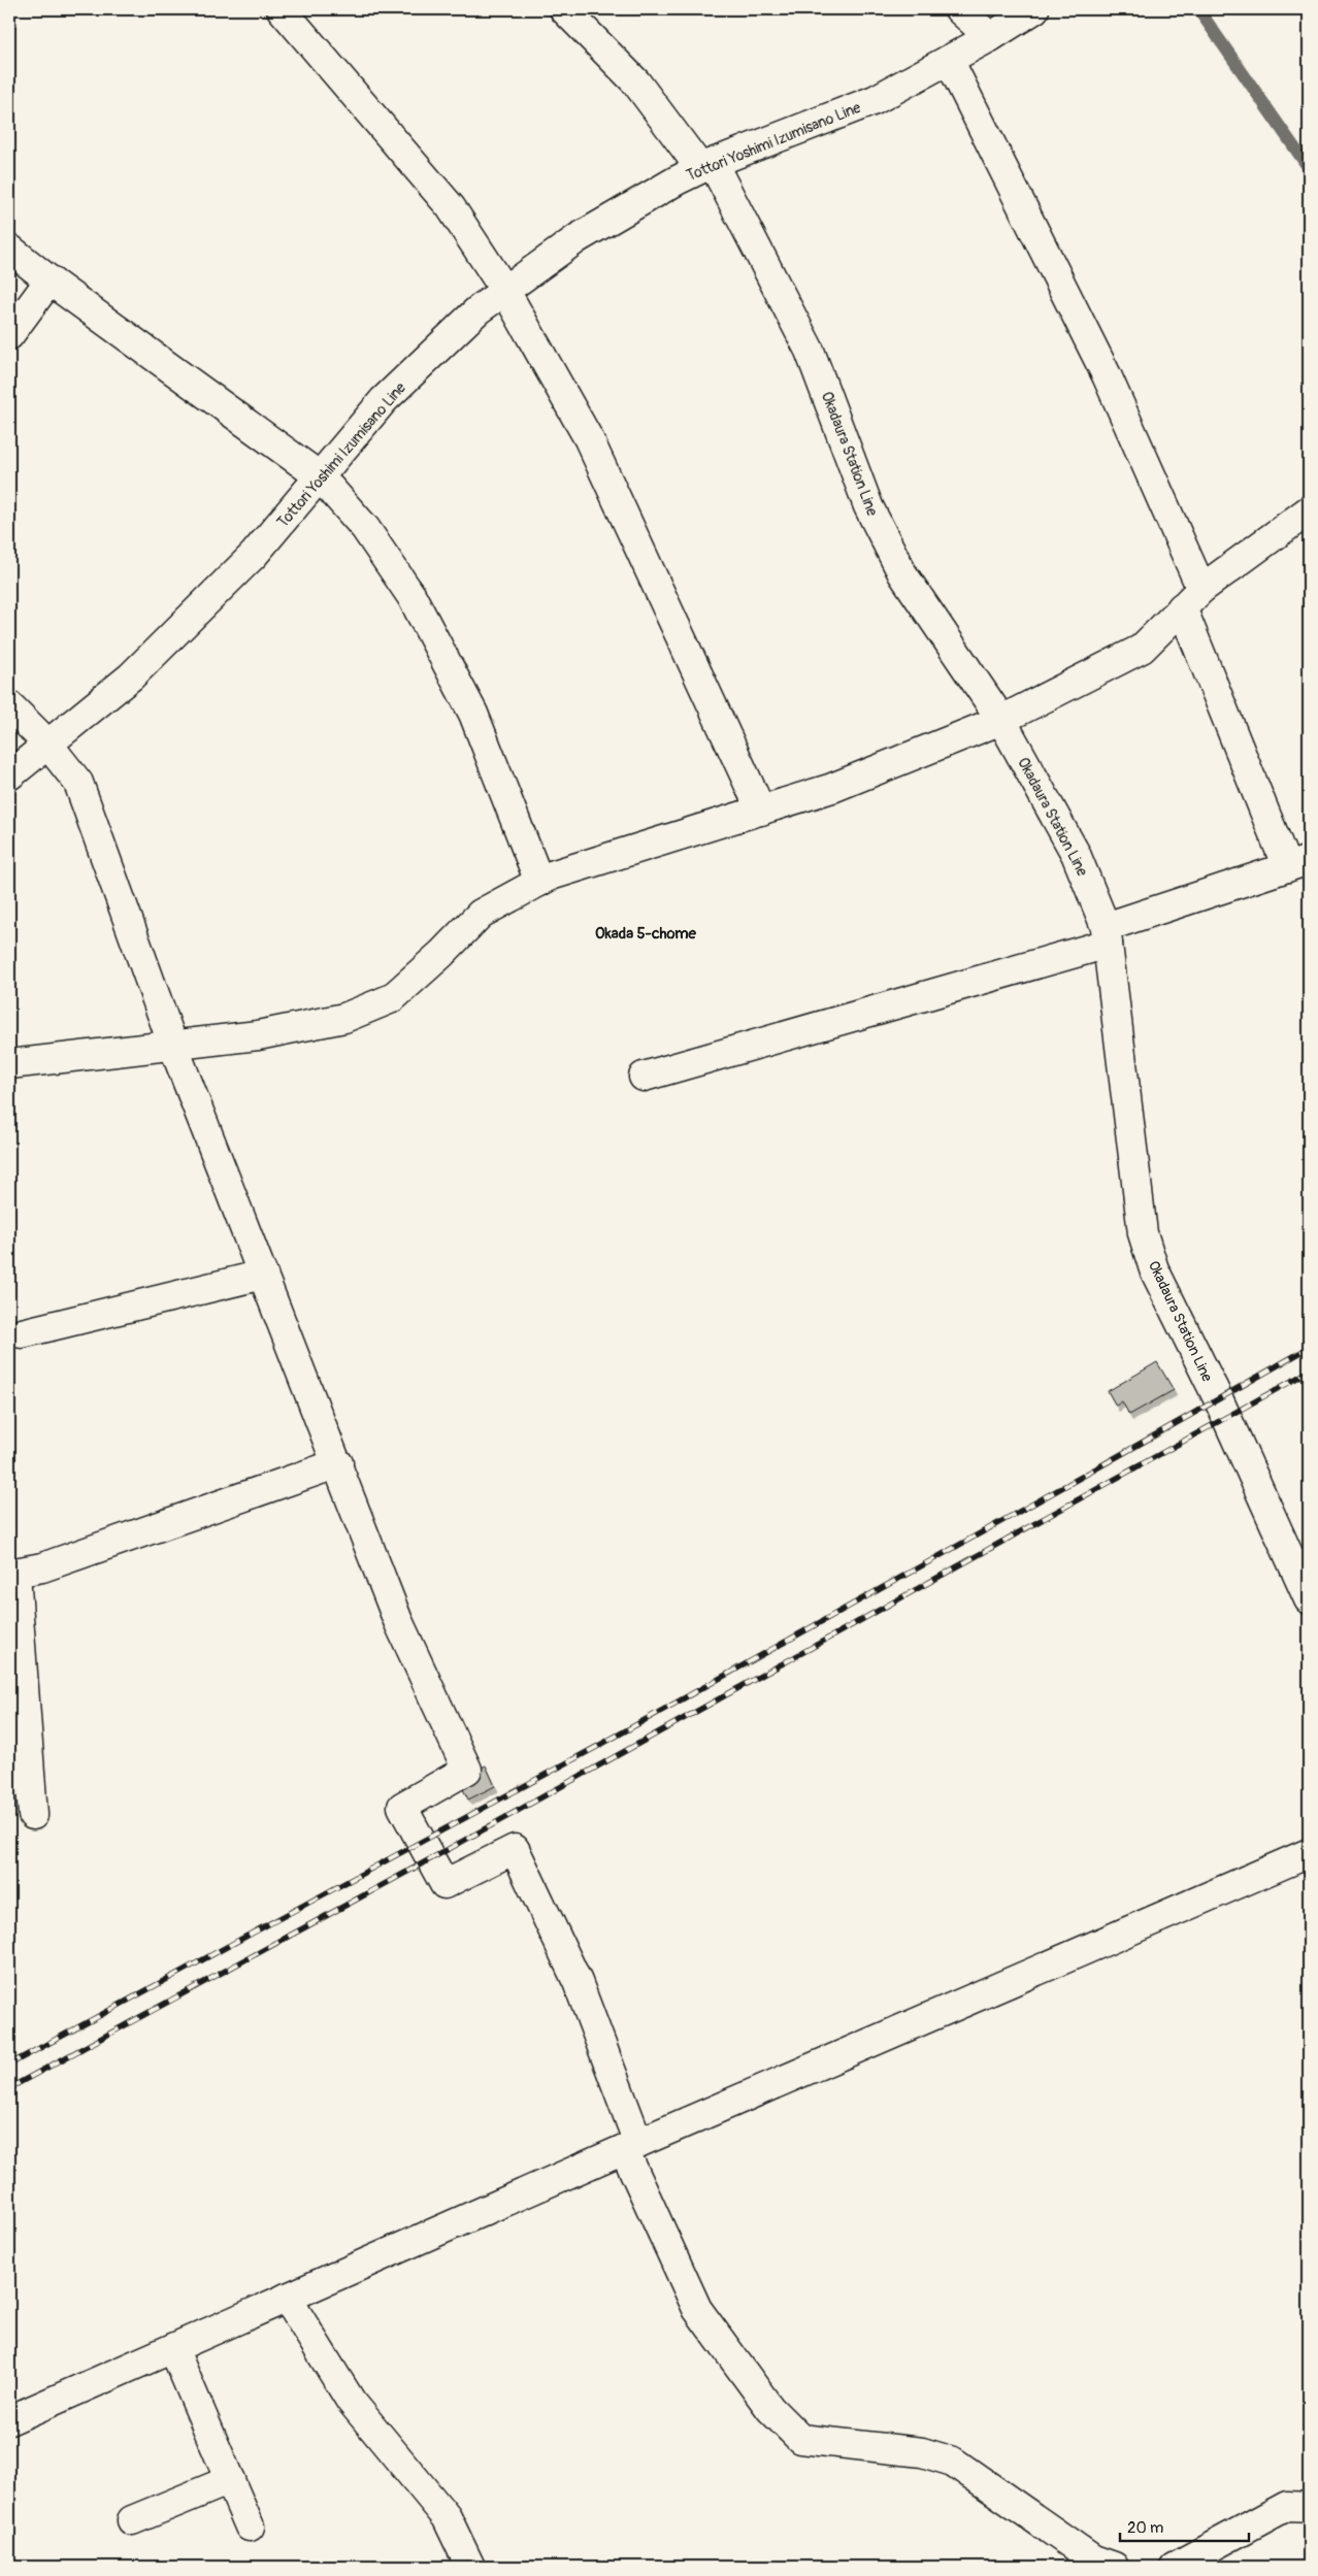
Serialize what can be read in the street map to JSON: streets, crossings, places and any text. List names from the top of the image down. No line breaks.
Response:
{"streets":{"street":["Tottori Yoshimi Izumisano Line","Okadaura Station Line"]},"crossings":[["Tottori Yoshimi Izumisano Line","Okadaura Station Line"]],"districts":["Okada 5-chome"],"scale_bar":"20 m"}
